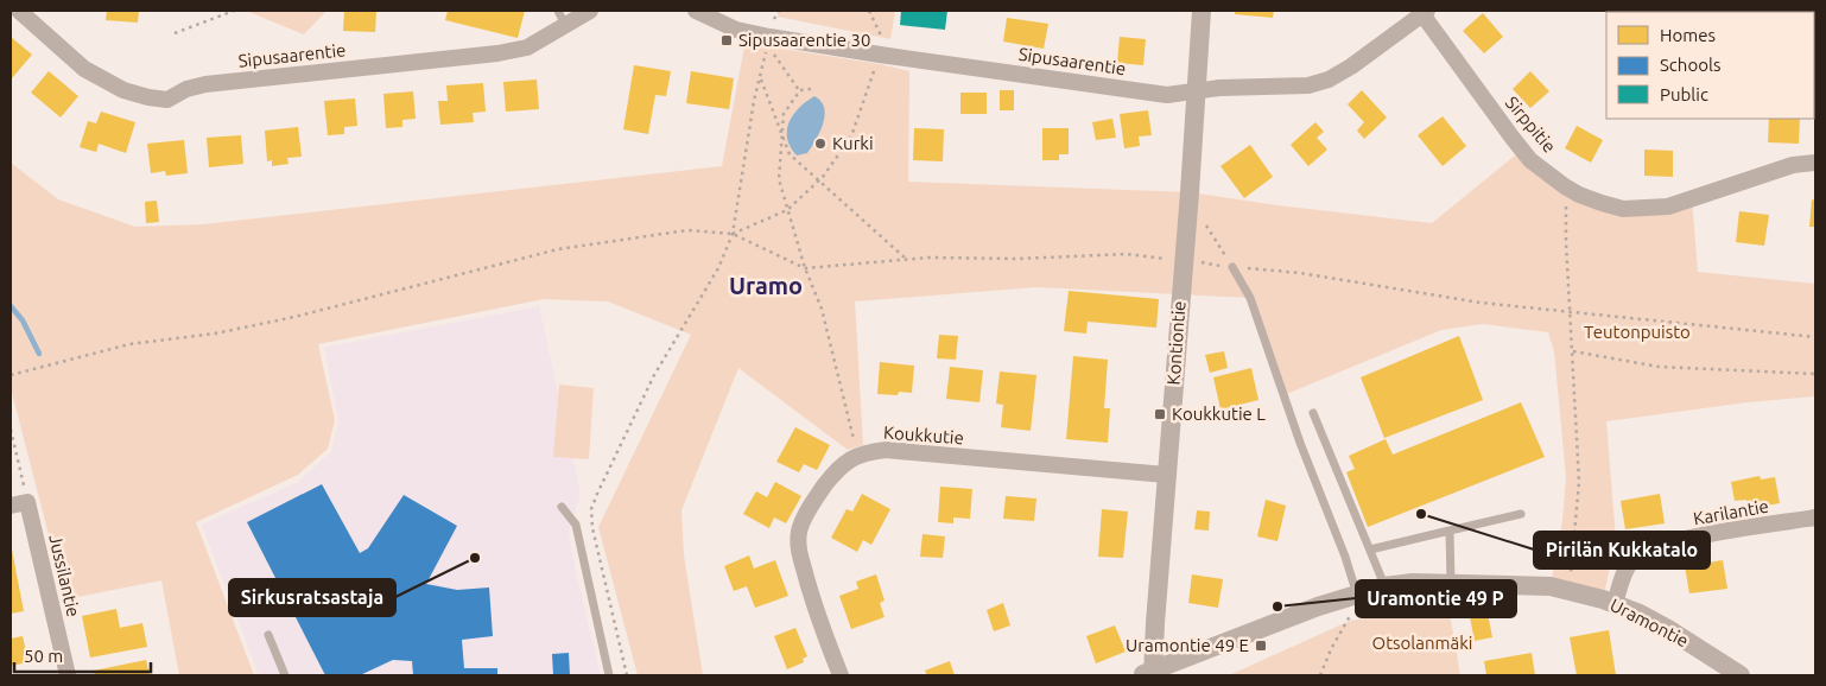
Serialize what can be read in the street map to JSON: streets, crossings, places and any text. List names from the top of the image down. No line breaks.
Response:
{"streets":{"street":["Sipusaarentie","Sirppitie","Kontiontie","Koukkutie","Karilantie","Jussilantie","Uramontie"]},"crossings":[["Sipusaarentie","Sirppitie"],["Sipusaarentie","Kontiontie"],["Kontiontie","Koukkutie"],["Kontiontie","Uramontie"],["Karilantie","Uramontie"]],"districts":["Uramo"],"parks":["Teutonpuisto","Otsolanmäki"],"places":{"transit":["Sipusaarentie 30","Koukkutie L","Uramontie 49 E"],"other":["Kurki","Pirilän Kukkatalo","Sirkusratsastaja","Uramontie 49 P"]},"legend":["Homes","Schools","Public"],"scale_bar":"50 m"}
